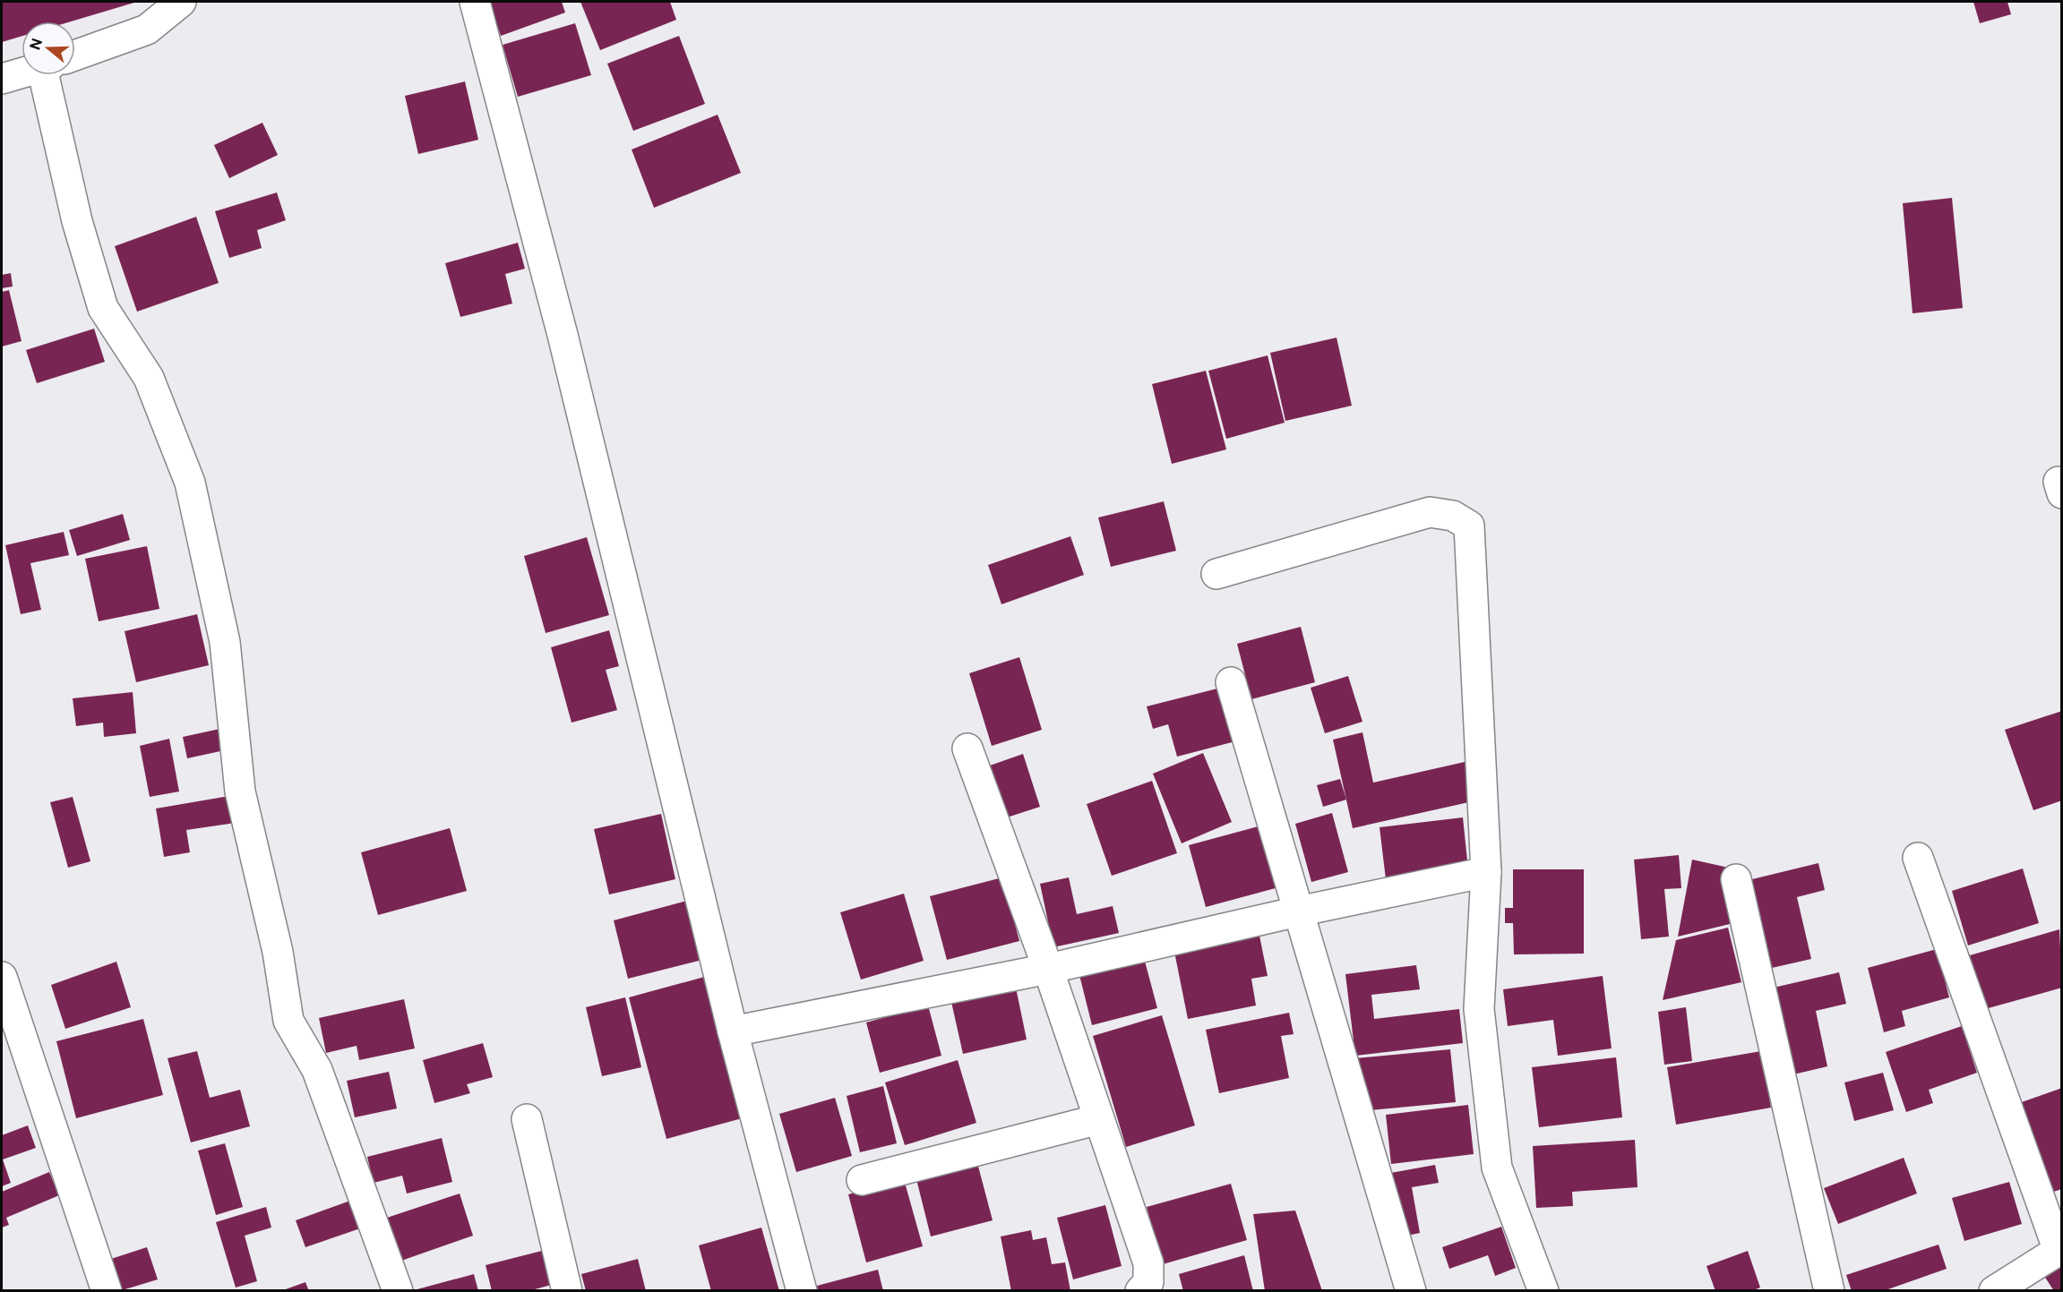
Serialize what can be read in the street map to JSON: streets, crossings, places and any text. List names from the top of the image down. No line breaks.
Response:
{"north":"left"}
